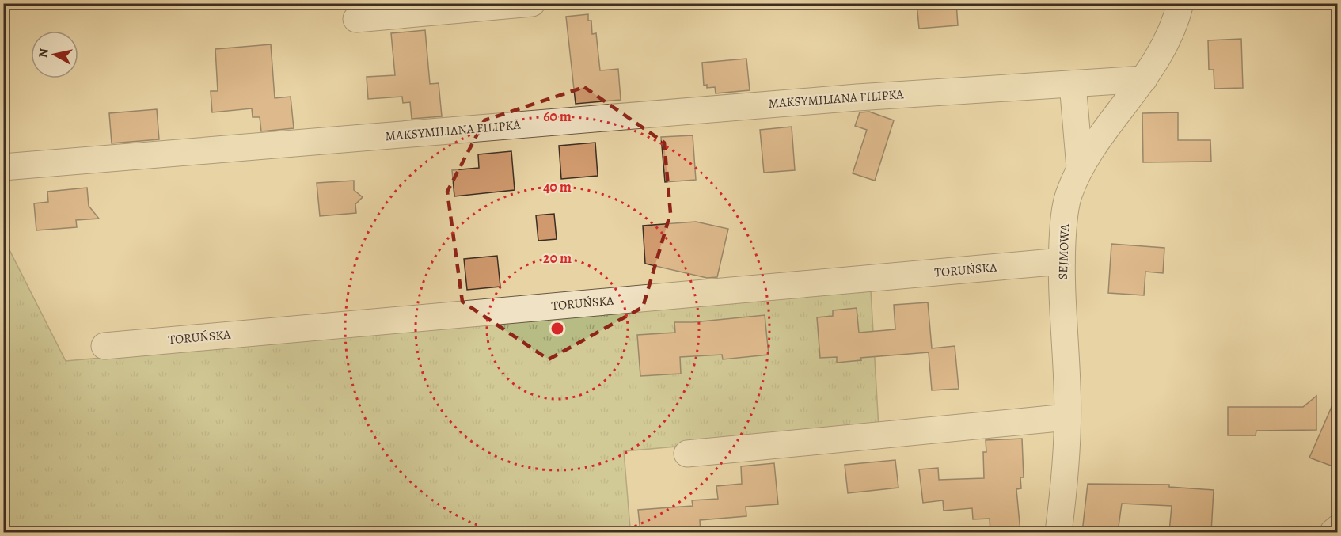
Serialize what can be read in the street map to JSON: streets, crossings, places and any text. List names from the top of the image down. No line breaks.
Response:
{"streets":{"street":["MAKSYMILIANA FILIPKA","SEJMOWA","TORUŃSKA"]},"crossings":[["MAKSYMILIANA FILIPKA","SEJMOWA"],["SEJMOWA","TORUŃSKA"]],"north":"left","rings":["60 m","40 m","20 m"]}
